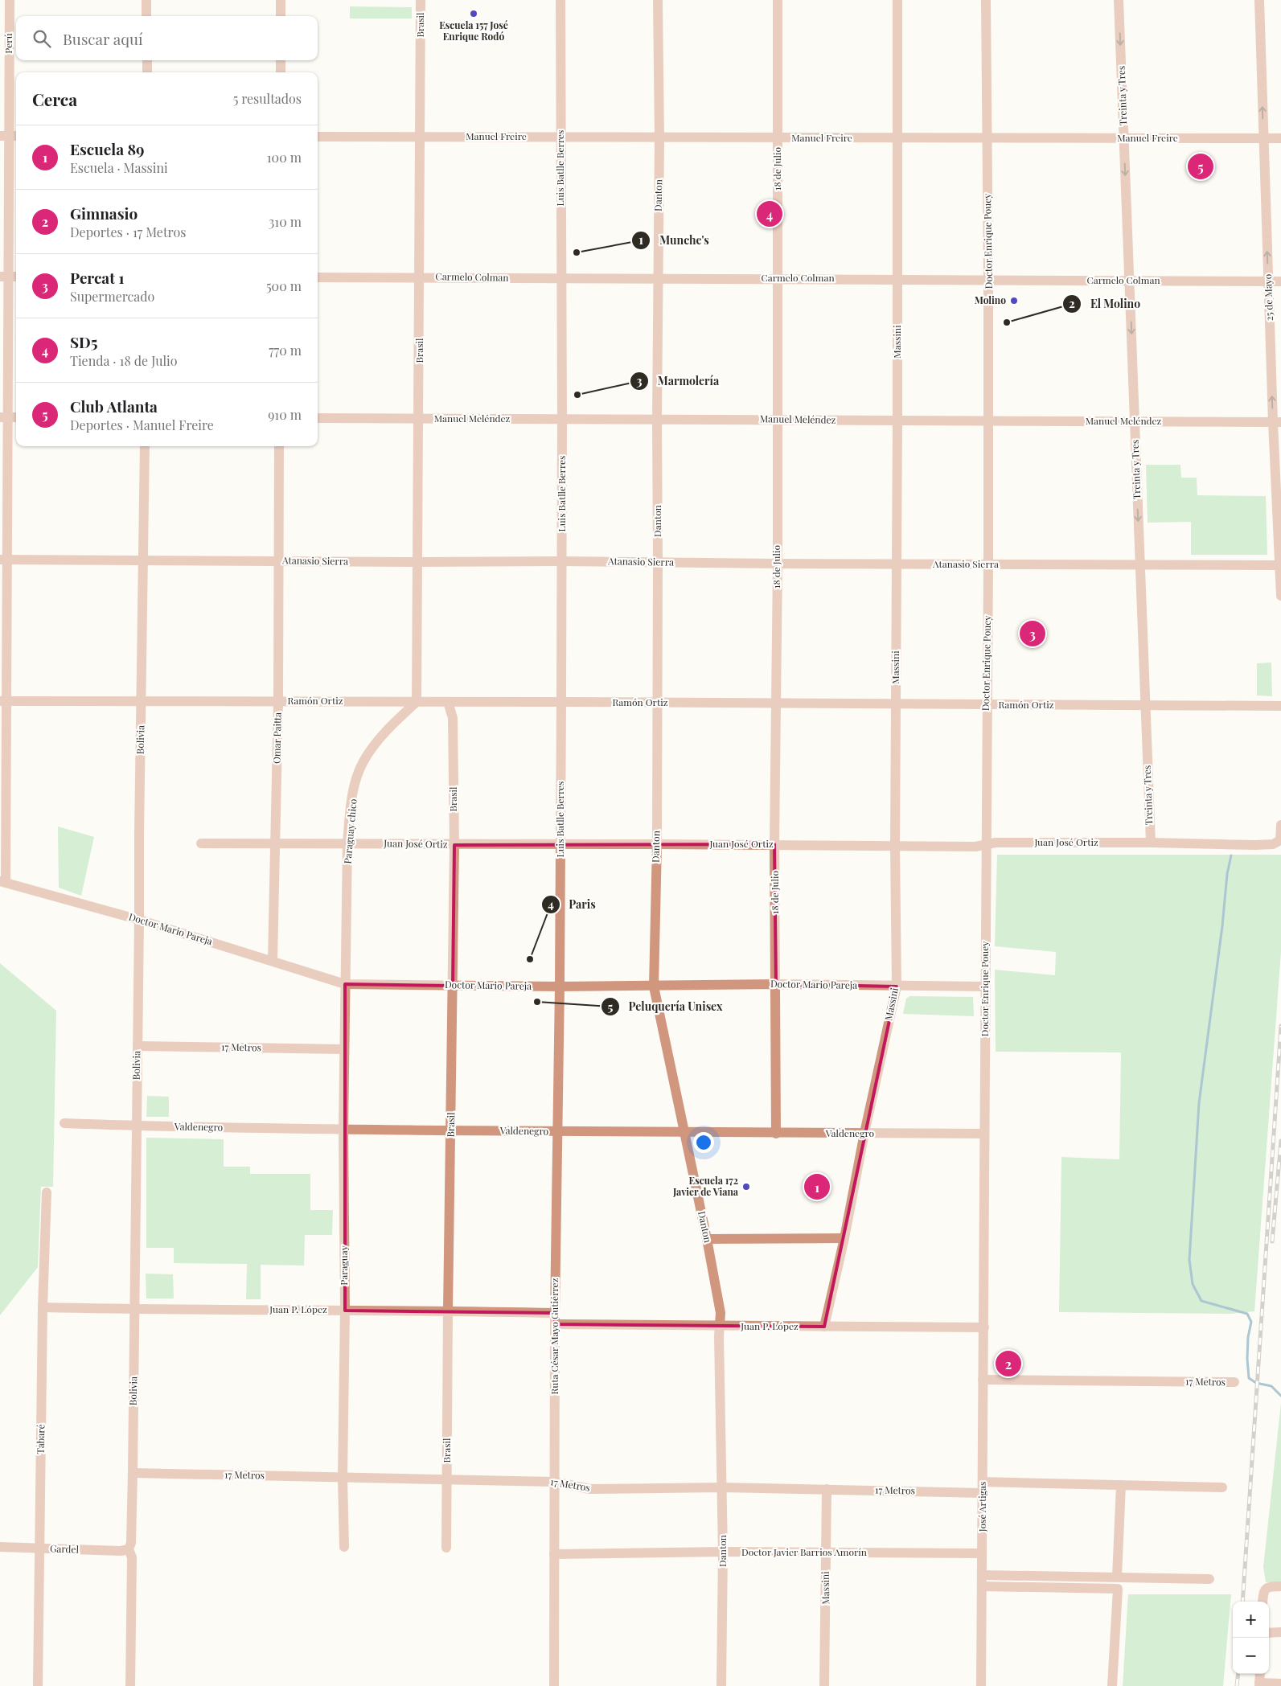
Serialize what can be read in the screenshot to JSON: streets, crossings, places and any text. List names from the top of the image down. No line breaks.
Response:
{"streets":{"street":["Brasil","Perú","Treinta y Tres","Manuel Freire","Luis Batlle Berres","18 de Julio","Danton","Doctor Enrique Pouey","Carmelo Colman","25 de Mayo","Massini","Manuel Meléndez","Atanasio Sierra","Ramón Ortiz","Omar Paitta","Bolivia","Paraguay chico","Juan José Ortiz","Doctor Mario Pareja","17 Metros","Valdenegro","Paraguay","Juan P. López","Ruta César Mayo Gutiérrez","Tabaré","José Artigas","Gardel","Doctor Javier Barrios Amorín"]},"crossings":[["Brasil","Manuel Freire"],["Brasil","Carmelo Colman"],["Brasil","Manuel Meléndez"],["Brasil","Atanasio Sierra"],["Brasil","Ramón Ortiz"],["Brasil","Paraguay chico"],["Brasil","Juan José Ortiz"],["Brasil","Doctor Mario Pareja"],["Brasil","17 Metros"],["Brasil","Valdenegro"],["Brasil","Juan P. López"],["Perú","Atanasio Sierra"],["Perú","Ramón Ortiz"],["Perú","Doctor Mario Pareja"],["Treinta y Tres","Manuel Freire"],["Treinta y Tres","Carmelo Colman"],["Treinta y Tres","Manuel Meléndez"],["Treinta y Tres","Atanasio Sierra"],["Treinta y Tres","Ramón Ortiz"],["Treinta y Tres","Juan José Ortiz"],["Manuel Freire","Luis Batlle Berres"],["Manuel Freire","18 de Julio"],["Manuel Freire","Danton"],["Manuel Freire","Doctor Enrique Pouey"],["Manuel Freire","25 de Mayo"],["Manuel Freire","Massini"],["Luis Batlle Berres","Carmelo Colman"],["Luis Batlle Berres","Manuel Meléndez"],["Luis Batlle Berres","Atanasio Sierra"],["Luis Batlle Berres","Ramón Ortiz"],["Luis Batlle Berres","Juan José Ortiz"],["Luis Batlle Berres","Doctor Mario Pareja"],["Luis Batlle Berres","Ruta César Mayo Gutiérrez"],["18 de Julio","Carmelo Colman"],["18 de Julio","Manuel Meléndez"],["18 de Julio","Atanasio Sierra"],["18 de Julio","Ramón Ortiz"],["18 de Julio","Juan José Ortiz"],["18 de Julio","Doctor Mario Pareja"],["18 de Julio","Valdenegro"],["Danton","Carmelo Colman"],["Danton","Manuel Meléndez"],["Danton","Atanasio Sierra"],["Danton","Ramón Ortiz"],["Danton","Juan José Ortiz"],["Danton","Doctor Mario Pareja"],["Danton","17 Metros"],["Danton","Valdenegro"],["Danton","Juan P. López"],["Danton","Doctor Javier Barrios Amorín"],["Doctor Enrique Pouey","Carmelo Colman"],["Doctor Enrique Pouey","Manuel Meléndez"],["Doctor Enrique Pouey","Atanasio Sierra"],["Doctor Enrique Pouey","Ramón Ortiz"],["Doctor Enrique Pouey","Juan José Ortiz"],["Doctor Enrique Pouey","Doctor Mario Pareja"],["Doctor Enrique Pouey","Valdenegro"],["Doctor Enrique Pouey","Juan P. López"],["Doctor Enrique Pouey","José Artigas"],["Carmelo Colman","25 de Mayo"],["Carmelo Colman","Massini"],["25 de Mayo","Manuel Meléndez"],["25 de Mayo","Atanasio Sierra"],["Massini","Manuel Meléndez"],["Massini","Atanasio Sierra"],["Massini","Ramón Ortiz"],["Massini","Juan José Ortiz"],["Massini","Doctor Mario Pareja"],["Massini","17 Metros"],["Massini","Valdenegro"],["Massini","Juan P. López"],["Massini","Doctor Javier Barrios Amorín"],["Atanasio Sierra","Omar Paitta"],["Atanasio Sierra","Bolivia"],["Ramón Ortiz","Omar Paitta"],["Ramón Ortiz","Bolivia"],["Ramón Ortiz","Paraguay chico"],["Omar Paitta","Juan José Ortiz"],["Omar Paitta","Doctor Mario Pareja"],["Bolivia","Doctor Mario Pareja"],["Bolivia","17 Metros"],["Bolivia","Valdenegro"],["Bolivia","Juan P. López"],["Bolivia","Gardel"],["Paraguay chico","Juan José Ortiz"],["Paraguay chico","Doctor Mario Pareja"],["Paraguay chico","Paraguay"],["Doctor Mario Pareja","Paraguay"],["Doctor Mario Pareja","Ruta César Mayo Gutiérrez"],["17 Metros","Paraguay"],["17 Metros","Ruta César Mayo Gutiérrez"],["17 Metros","José Artigas"],["Valdenegro","Paraguay"],["Valdenegro","Ruta César Mayo Gutiérrez"],["Paraguay","Juan P. López"],["Juan P. López","Ruta César Mayo Gutiérrez"],["Juan P. López","Tabaré"],["Juan P. López","José Artigas"],["Ruta César Mayo Gutiérrez","Doctor Javier Barrios Amorín"],["Tabaré","Gardel"],["José Artigas","Doctor Javier Barrios Amorín"]],"one_way":["Treinta y Tres","25 de Mayo"],"places":["Escuela 157 José Enrique Rodó","Munche's","Molino","El Molino","Marmolería","Paris","Peluquería Unisex","Escuela 172 Javier de Viana"],"page":{"search":"Buscar aquí","heading":["Cerca","5 resultados"],"list":[{"mark":"1","name":"Escuela 89","note":"Escuela · Massini","value":"100 m"},{"mark":"2","name":"Gimnasio","note":"Deportes · 17 Metros","value":"310 m"},{"mark":"3","name":"Percat 1","note":"Supermercado","value":"500 m"},{"mark":"4","name":"SD5","note":"Tienda · 18 de Julio","value":"770 m"},{"mark":"5","name":"Club Atlanta","note":"Deportes · Manuel Freire","value":"910 m"}],"pins":["5","4","3","1","2"],"map_buttons":["+","−"]}}
